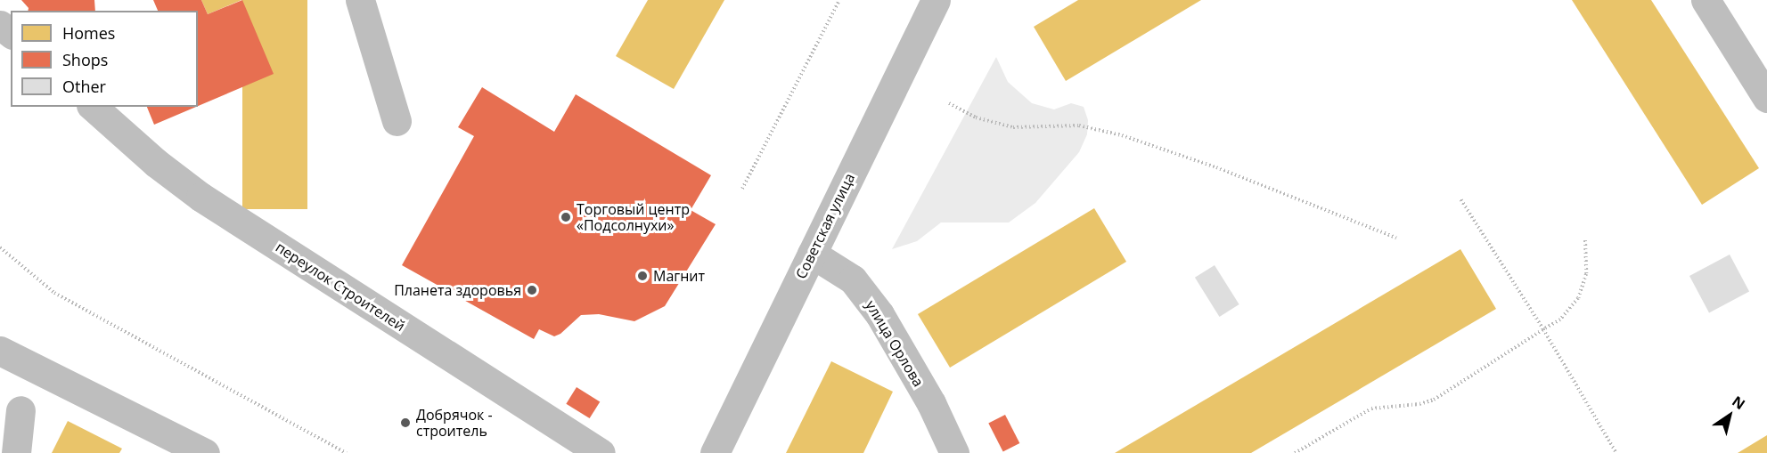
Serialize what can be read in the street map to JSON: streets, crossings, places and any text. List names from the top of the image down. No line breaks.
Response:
{"streets":{"street":["Советская улица","переулок Строителей","улица Орлова"]},"crossings":[["Советская улица","улица Орлова"]],"places":["Торговый центр «Подсолнухи»","Магнит","Планета здоровья","Добрячок - строитель"],"legend":["Homes","Shops","Other"],"north":"top right"}
